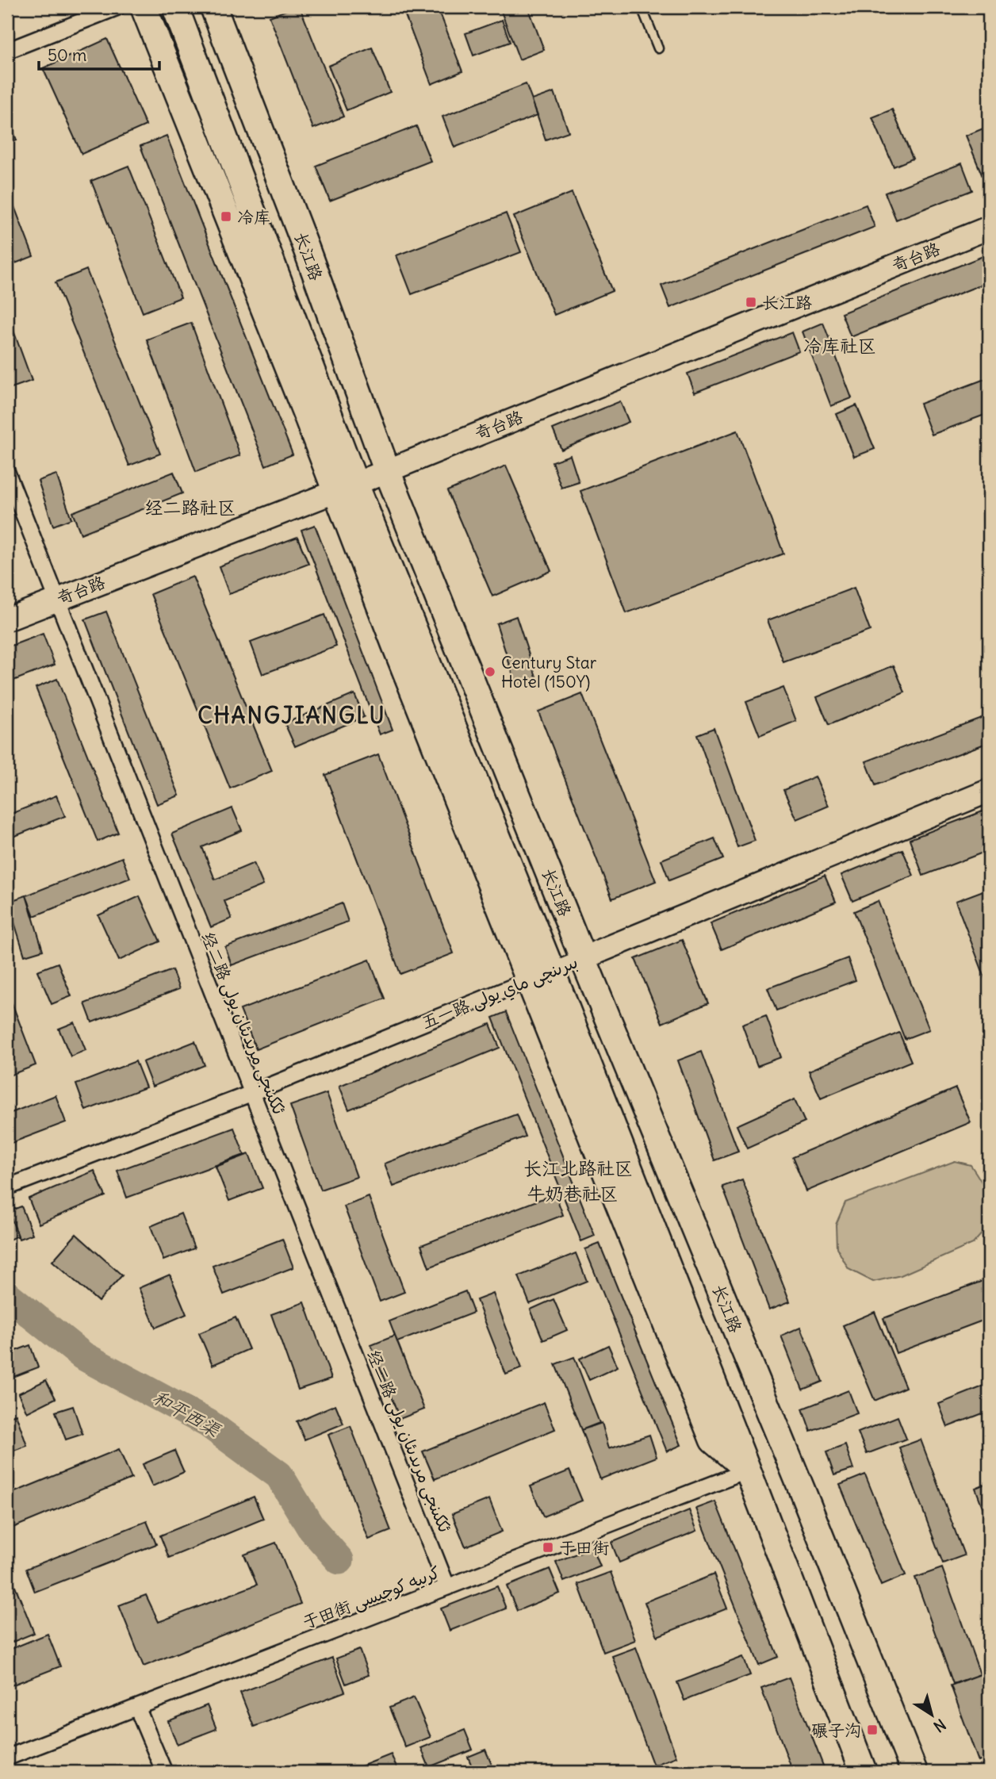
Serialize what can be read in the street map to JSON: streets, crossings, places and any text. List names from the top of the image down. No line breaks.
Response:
{"streets":{"main road":["长江路"],"street":["奇台路","五一路 بىرىنچى ماي يولى","经二路 ئككىنجى مرىدىئان يولى","于田街 كرىيە كوچىسى"]},"crossings":[["长江路","奇台路"],["长江路","五一路 بىرىنچى ماي يولى"],["长江路","于田街 كرىيە كوچىسى"],["奇台路","经二路 ئككىنجى مرىدىئان يولى"],["五一路 بىرىنچى ماي يولى","经二路 ئككىنجى مرىدىئان يولى"],["经二路 ئككىنجى مرىدىئان يولى","于田街 كرىيە كوچىسى"]],"districts":["冷库社区","经二路社区","CHANGJIANGLU","长江北路社区","牛奶巷社区"],"water":["和平西渠"],"places":{"transit":["冷库","长江路","于田街","碾子沟"],"other":["Century Star Hotel (150Y)"]},"scale_bar":"50 m","north":"bottom right"}
